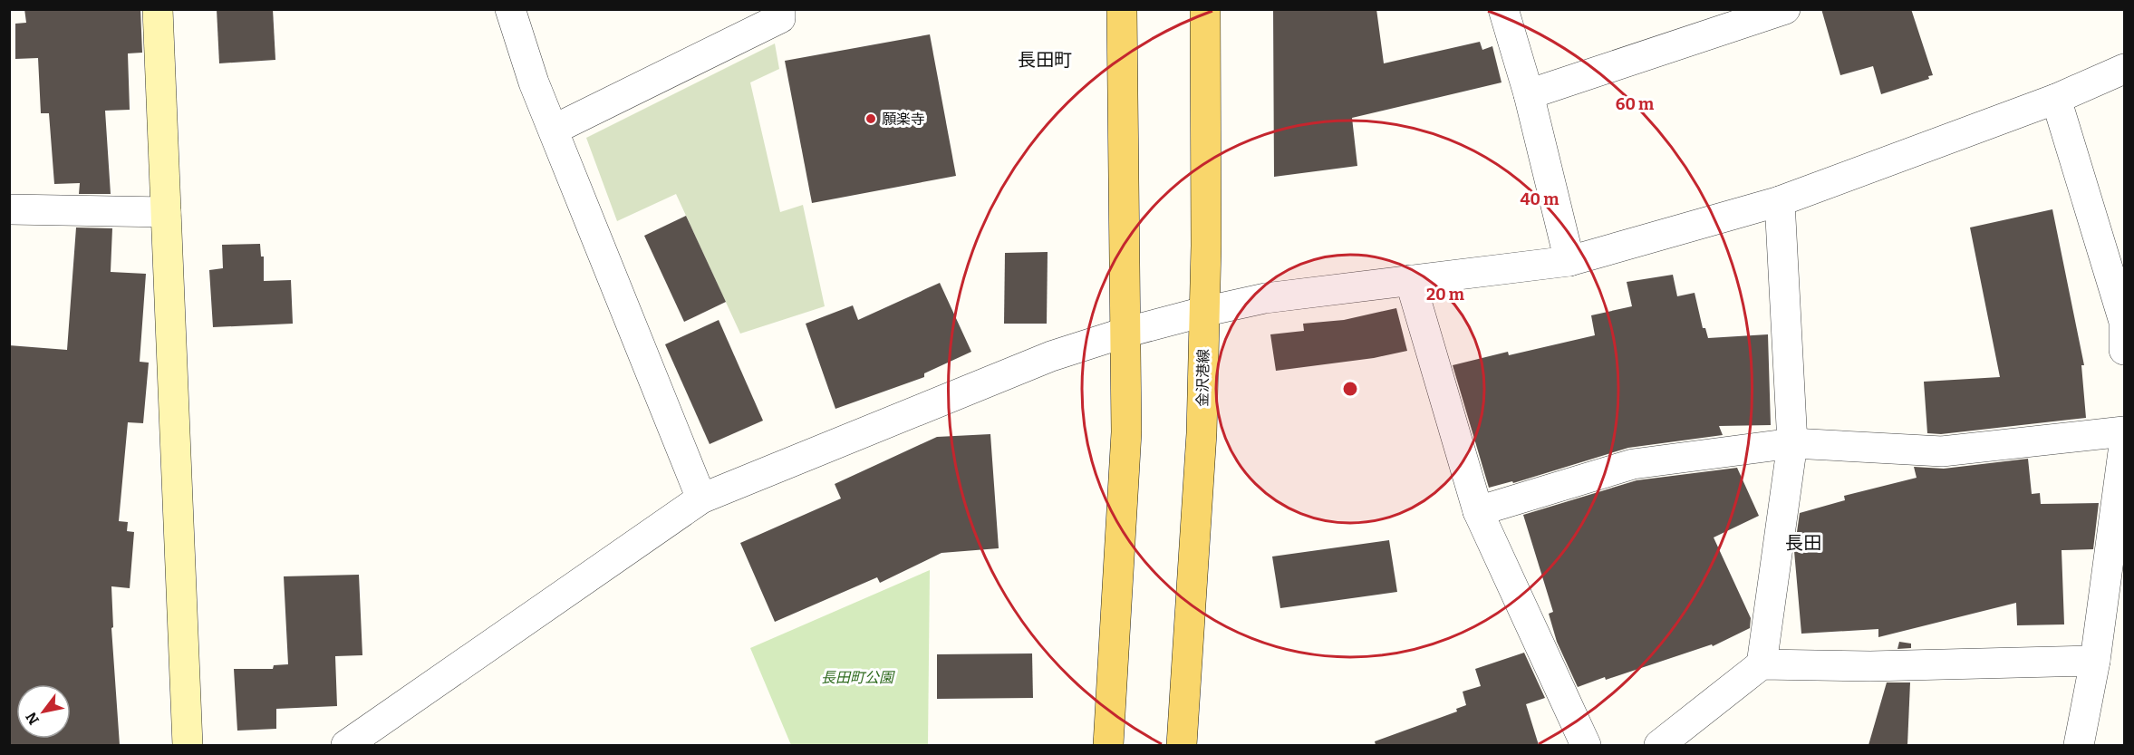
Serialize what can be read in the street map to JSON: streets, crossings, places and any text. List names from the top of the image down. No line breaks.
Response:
{"streets":{"main road":["金沢港線"]},"districts":["長田町","長田"],"parks":["長田町公園"],"places":["願楽寺"],"north":"bottom left","rings":["60 m","40 m","20 m"]}
